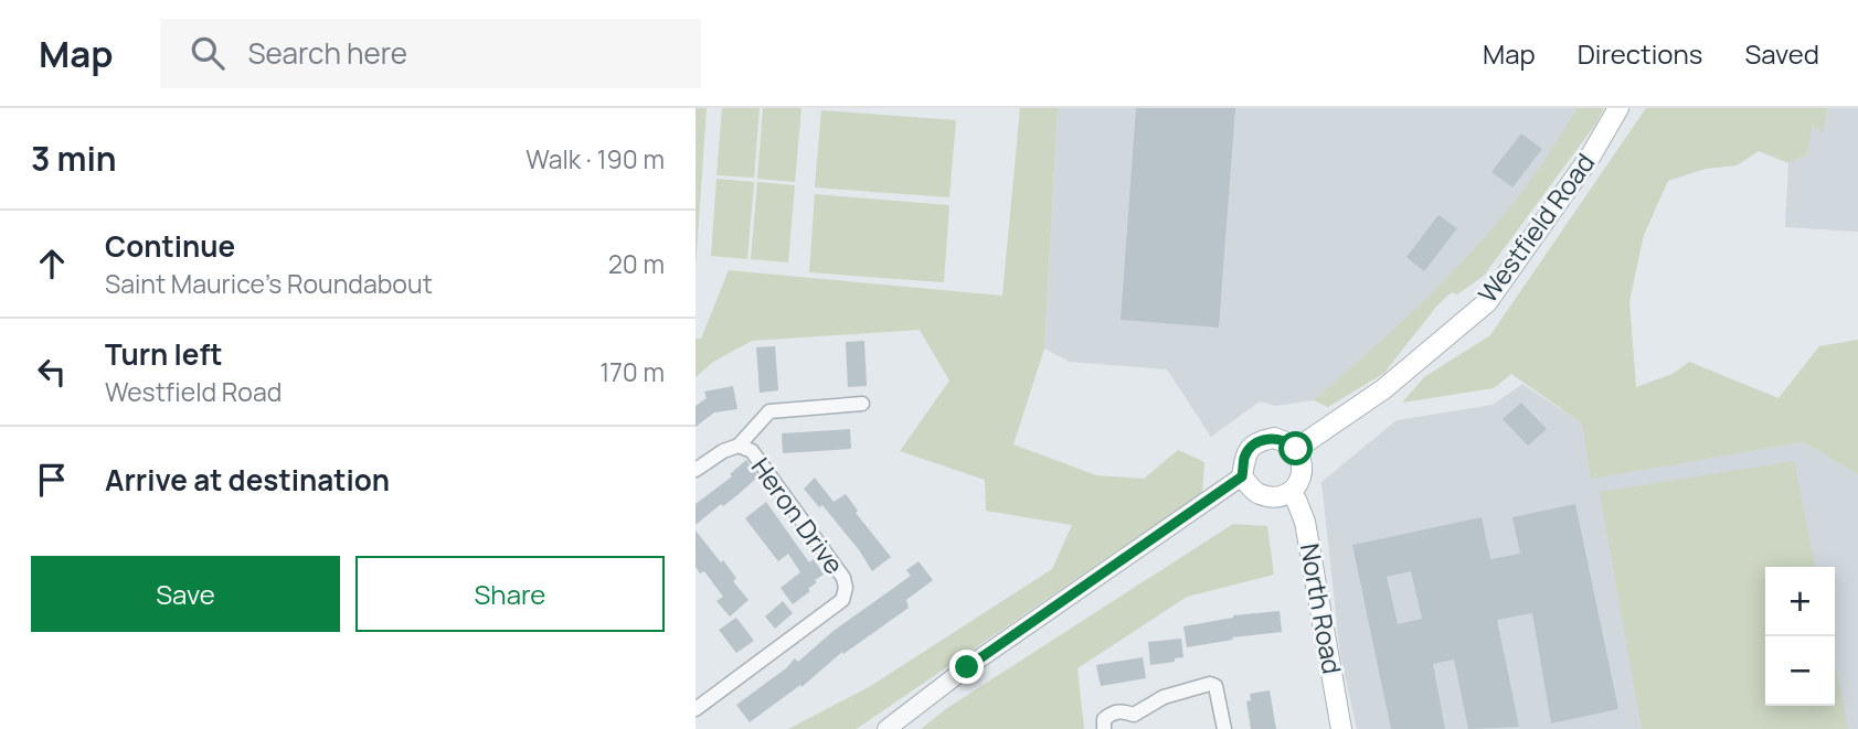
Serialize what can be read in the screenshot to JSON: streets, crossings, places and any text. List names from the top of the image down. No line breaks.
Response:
{"streets":{"main road":["Westfield Road","North Road"],"street":["Heron Drive"]},"crossings":[["Westfield Road","North Road"]],"page":{"header":"Map","search":"Search here","nav":["Map","Directions","Saved"],"heading":["3 min","Walk · 190 m"],"list":[["Continue","Saint Maurice's Roundabout","20 m"],["Turn left","Westfield Road","170 m"],"Arrive at destination"],"buttons":["Save","Share"],"map_buttons":["+","−"]}}
